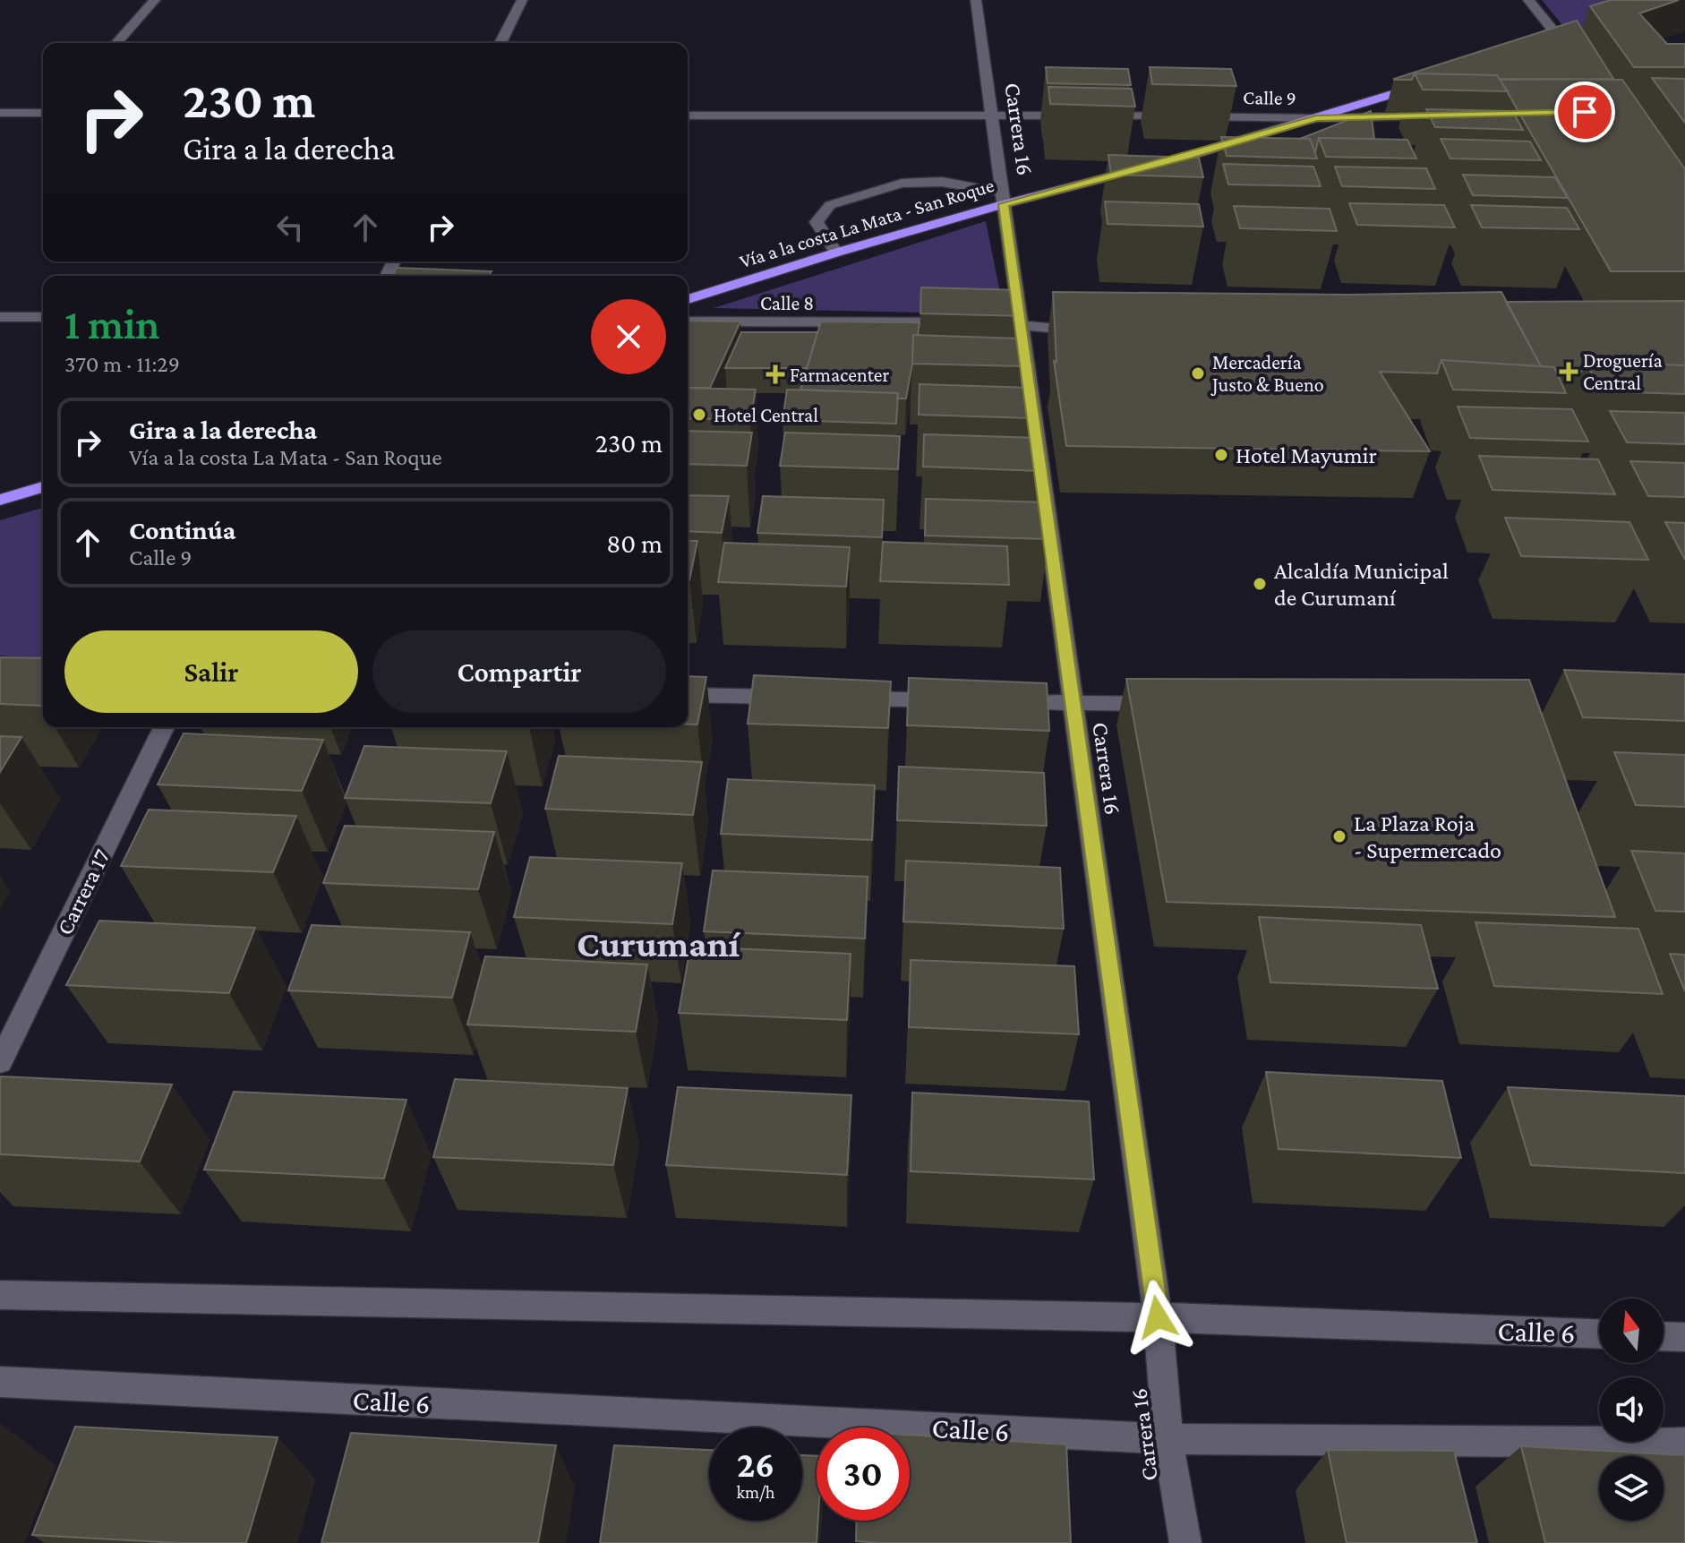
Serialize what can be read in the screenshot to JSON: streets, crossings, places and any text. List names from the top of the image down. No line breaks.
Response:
{"streets":{"highway":["Vía a la costa La Mata - San Roque"],"street":["Calle 9","Carrera 16","Calle 8","Carrera 17","Calle 6"]},"crossings":[["Calle 9","Carrera 16"],["Calle 9","Vía a la costa La Mata - San Roque"],["Carrera 16","Vía a la costa La Mata - San Roque"],["Carrera 16","Calle 6"]],"districts":["Curumaní"],"places":{"health":["Droguería Central","Farmacenter"],"other":["Mercadería Justo & Bueno","Hotel Central","Hotel Mayumir","Alcaldía Municipal de Curumaní","La Plaza Roja - Supermercado"]},"north":"top","page":{"turn":["230 m","Gira a la derecha"],"heading":["1 min","370 m · 11:29"],"list":[{"name":"Gira a la derecha","note":"Vía a la costa La Mata - San Roque","value":"230 m"},{"name":"Continúa","note":"Calle 9","value":"80 m"}],"buttons":["Salir","Compartir"],"speed":"26 km/h","limit":"30"}}
